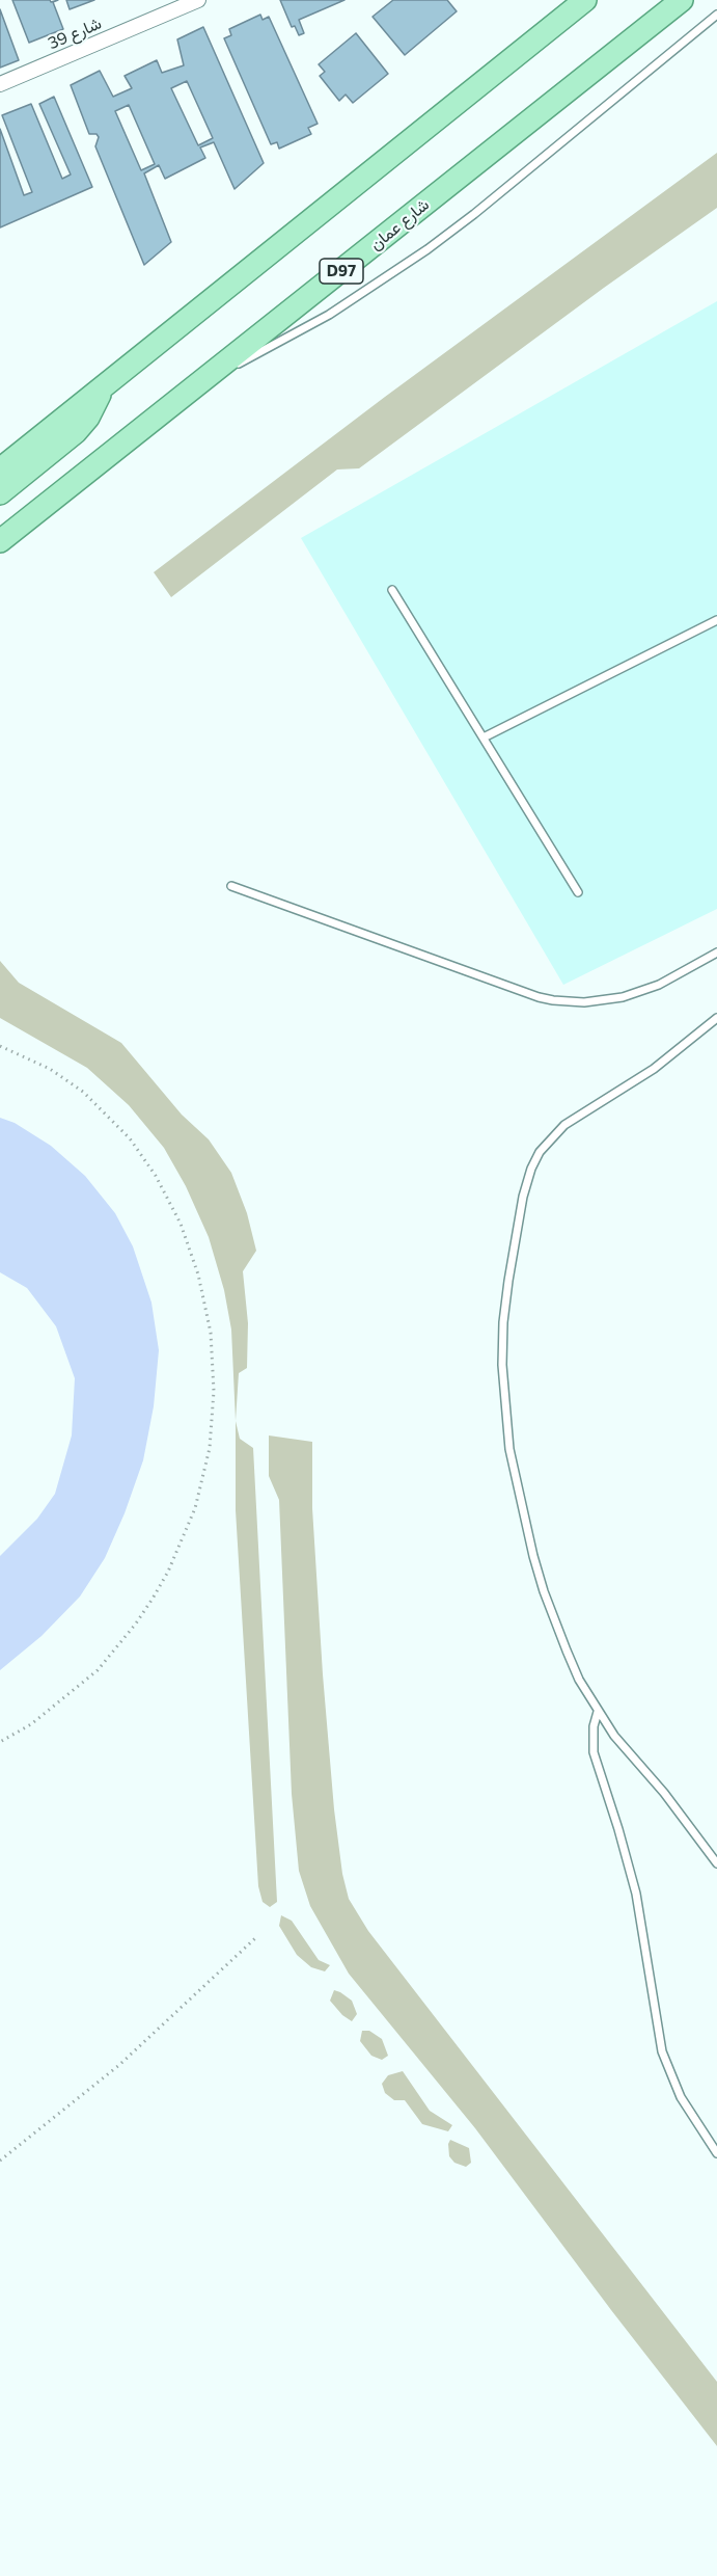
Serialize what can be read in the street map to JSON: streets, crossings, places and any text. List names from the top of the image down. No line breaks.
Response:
{"streets":{"main road":["شارع عمان","D97"],"street":["شارع 39"]}}
